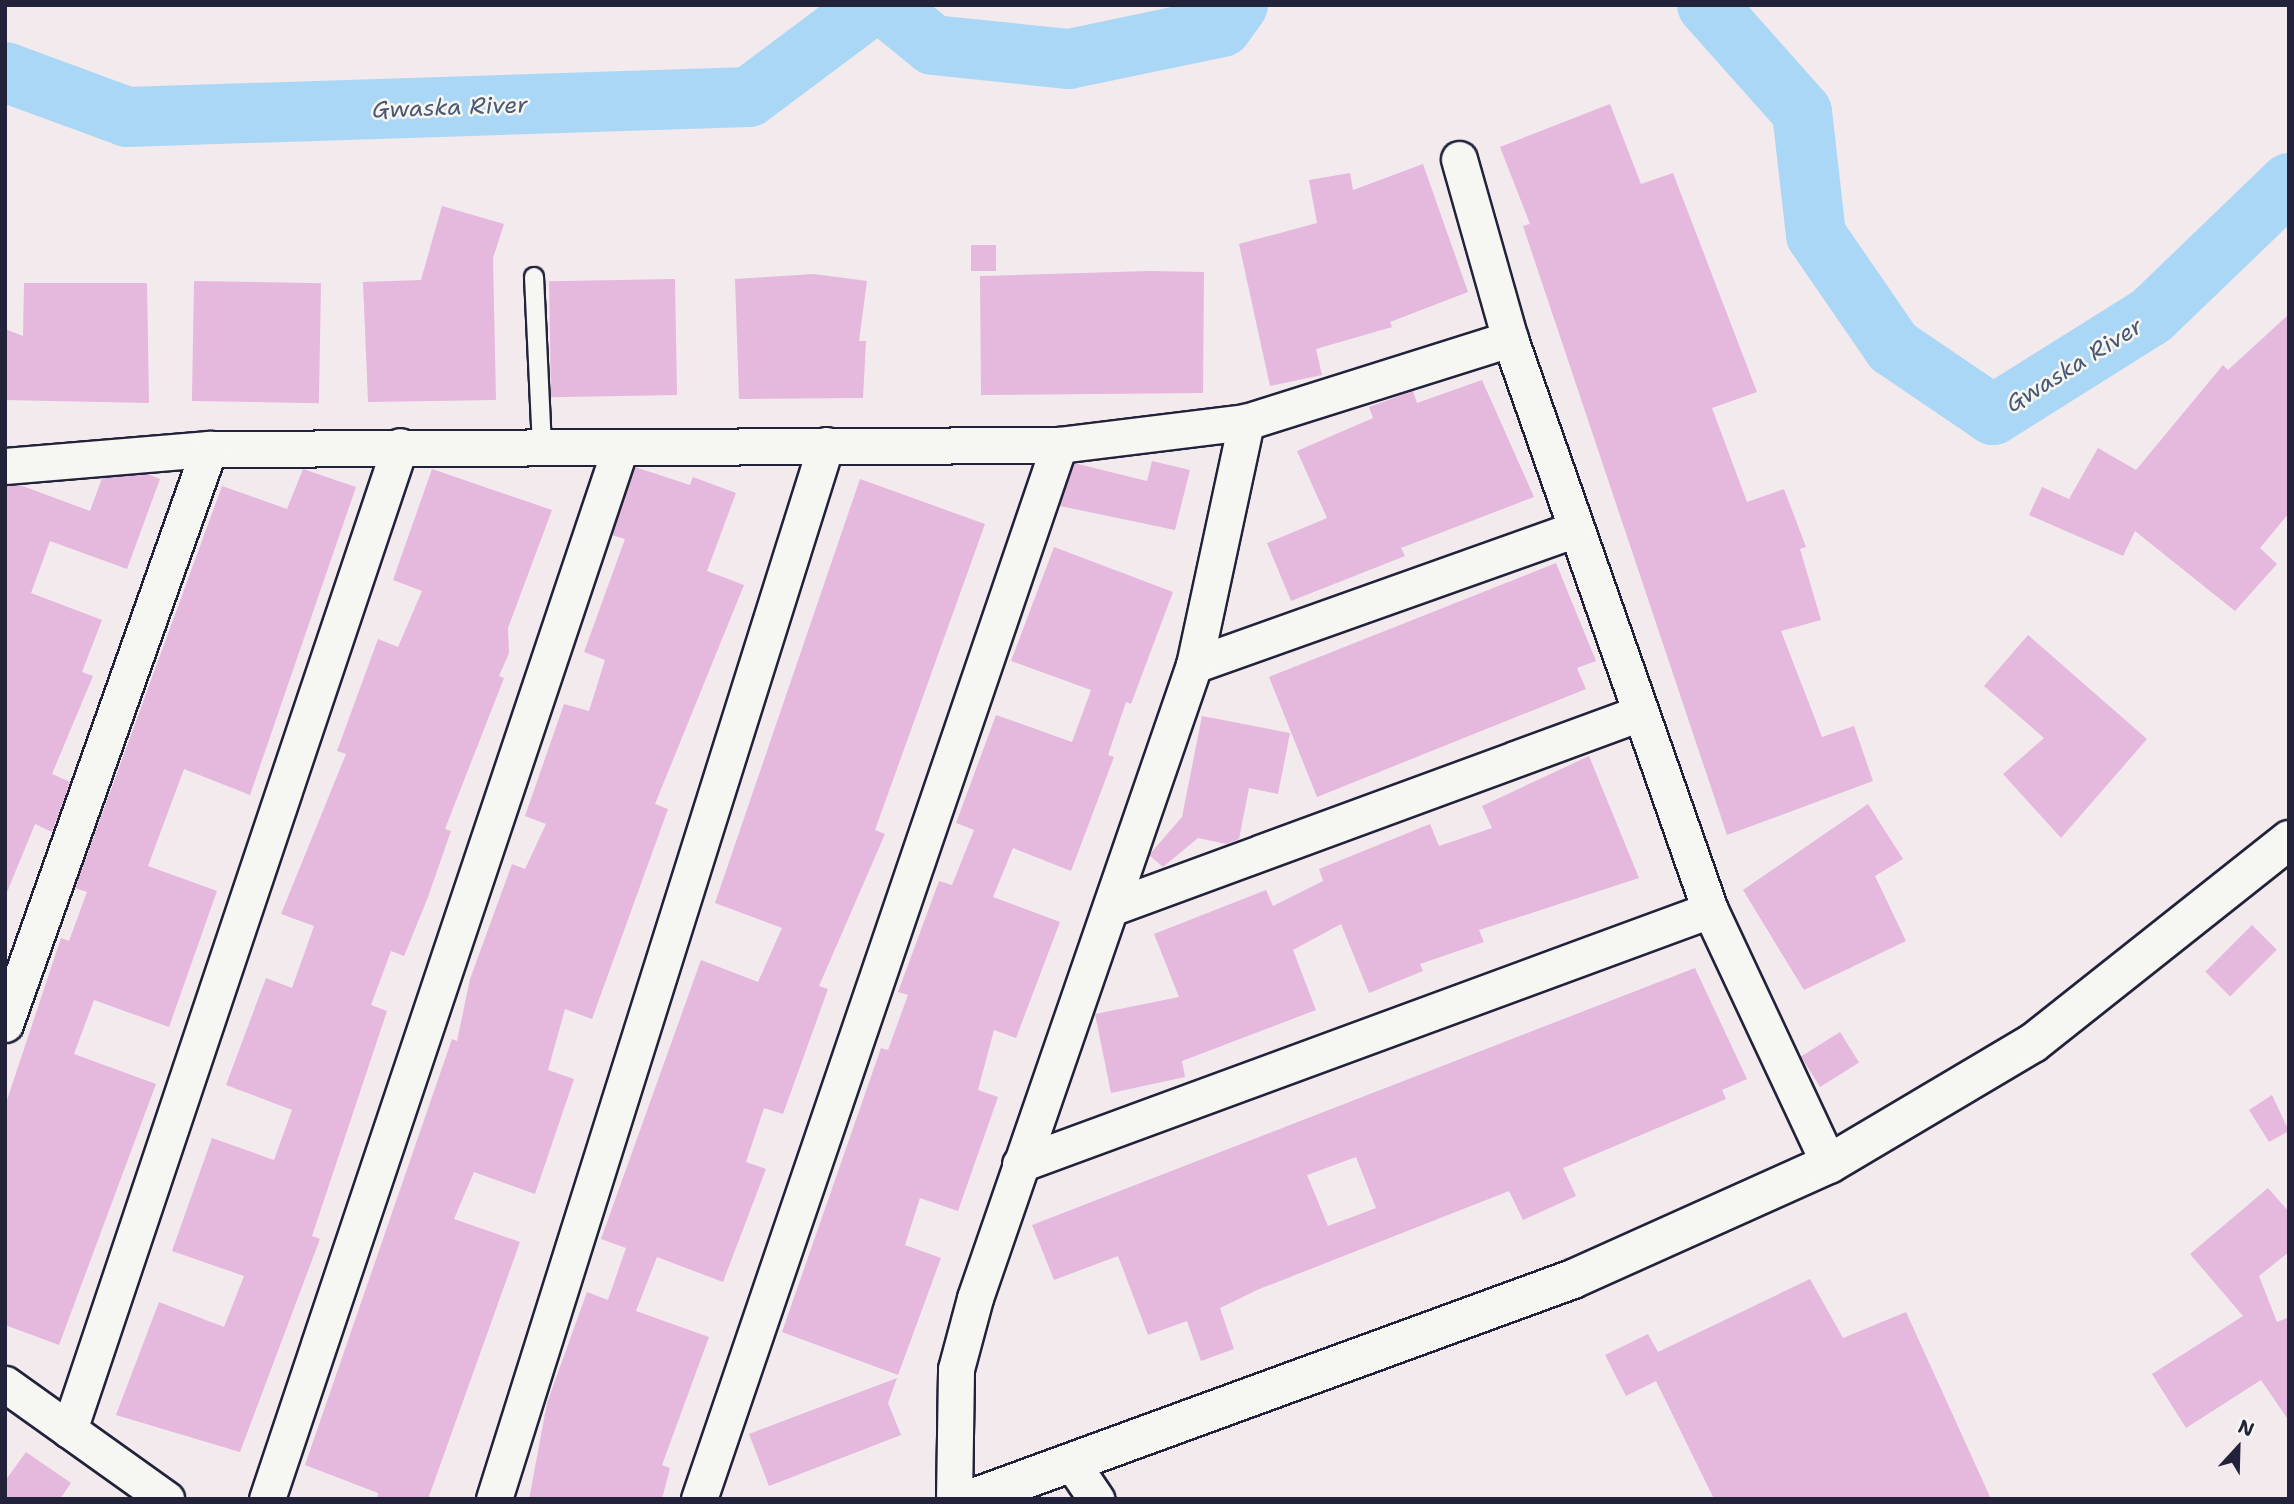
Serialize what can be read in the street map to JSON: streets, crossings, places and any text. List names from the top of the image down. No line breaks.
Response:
{"water":["Gwaska River"],"north":"top"}
